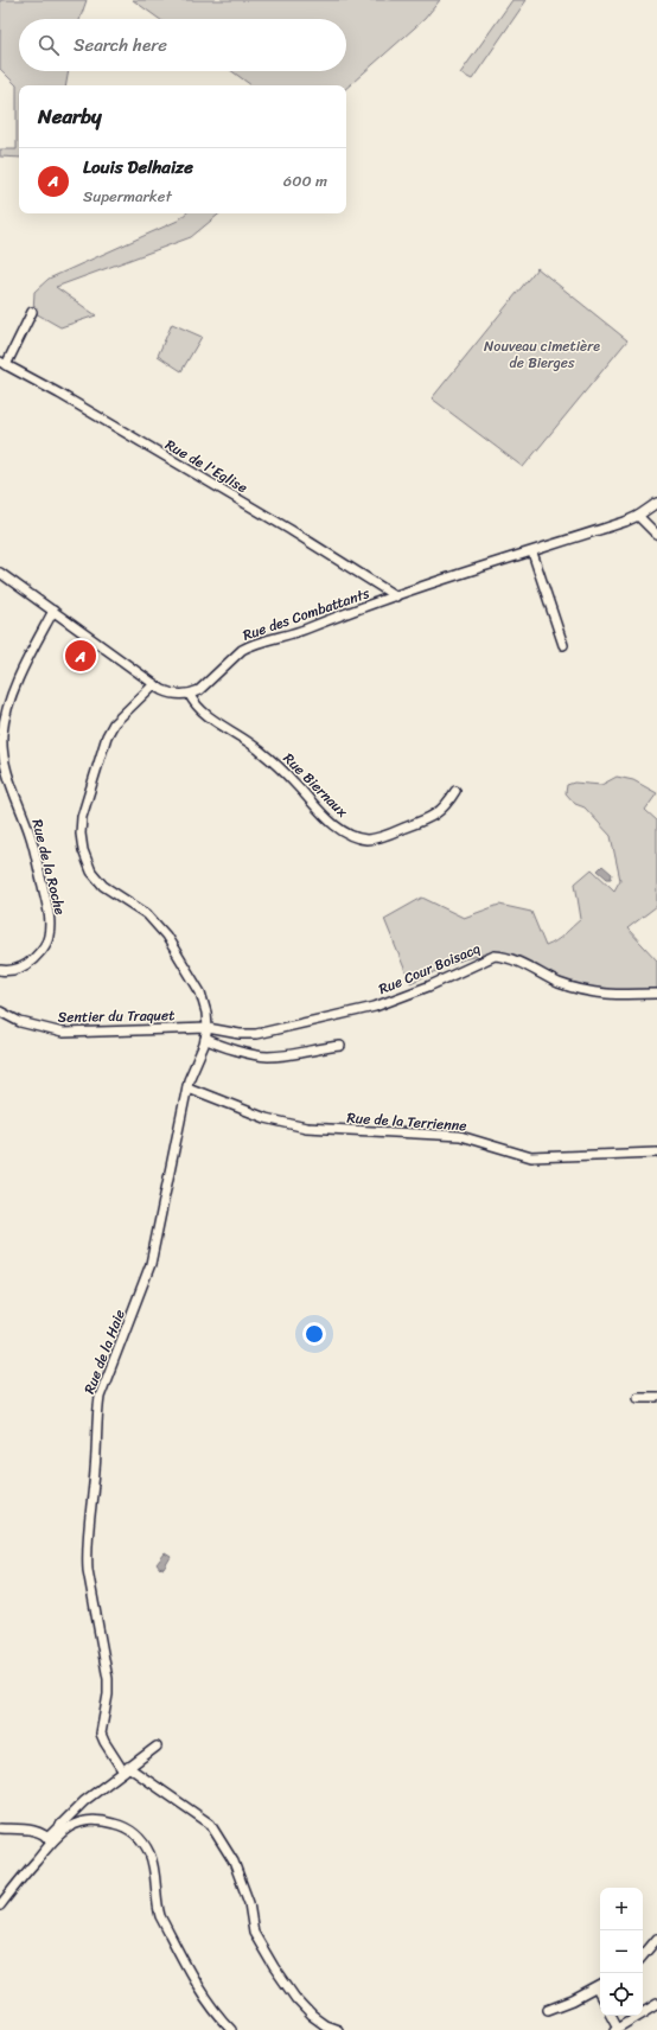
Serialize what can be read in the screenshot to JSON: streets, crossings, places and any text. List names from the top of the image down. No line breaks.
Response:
{"streets":{"street":["Rue de l'Eglise","Rue des Combattants","Rue Biernaux","Rue de la Roche","Rue Cour Boisacq","Sentier du Traquet","Rue de la Terrienne","Rue de la Haie"]},"crossings":[["Rue de l'Eglise","Rue des Combattants"],["Rue des Combattants","Rue Biernaux"],["Rue Cour Boisacq","Sentier du Traquet"],["Rue Cour Boisacq","Rue de la Haie"],["Sentier du Traquet","Rue de la Haie"],["Rue de la Terrienne","Rue de la Haie"]],"parks":["Nouveau cimetière de Bierges"],"page":{"search":"Search here","heading":"Nearby","list":[{"mark":"A","name":"Louis Delhaize","note":"Supermarket","value":"600 m"}],"pins":"A","map_buttons":["+","−"]}}
